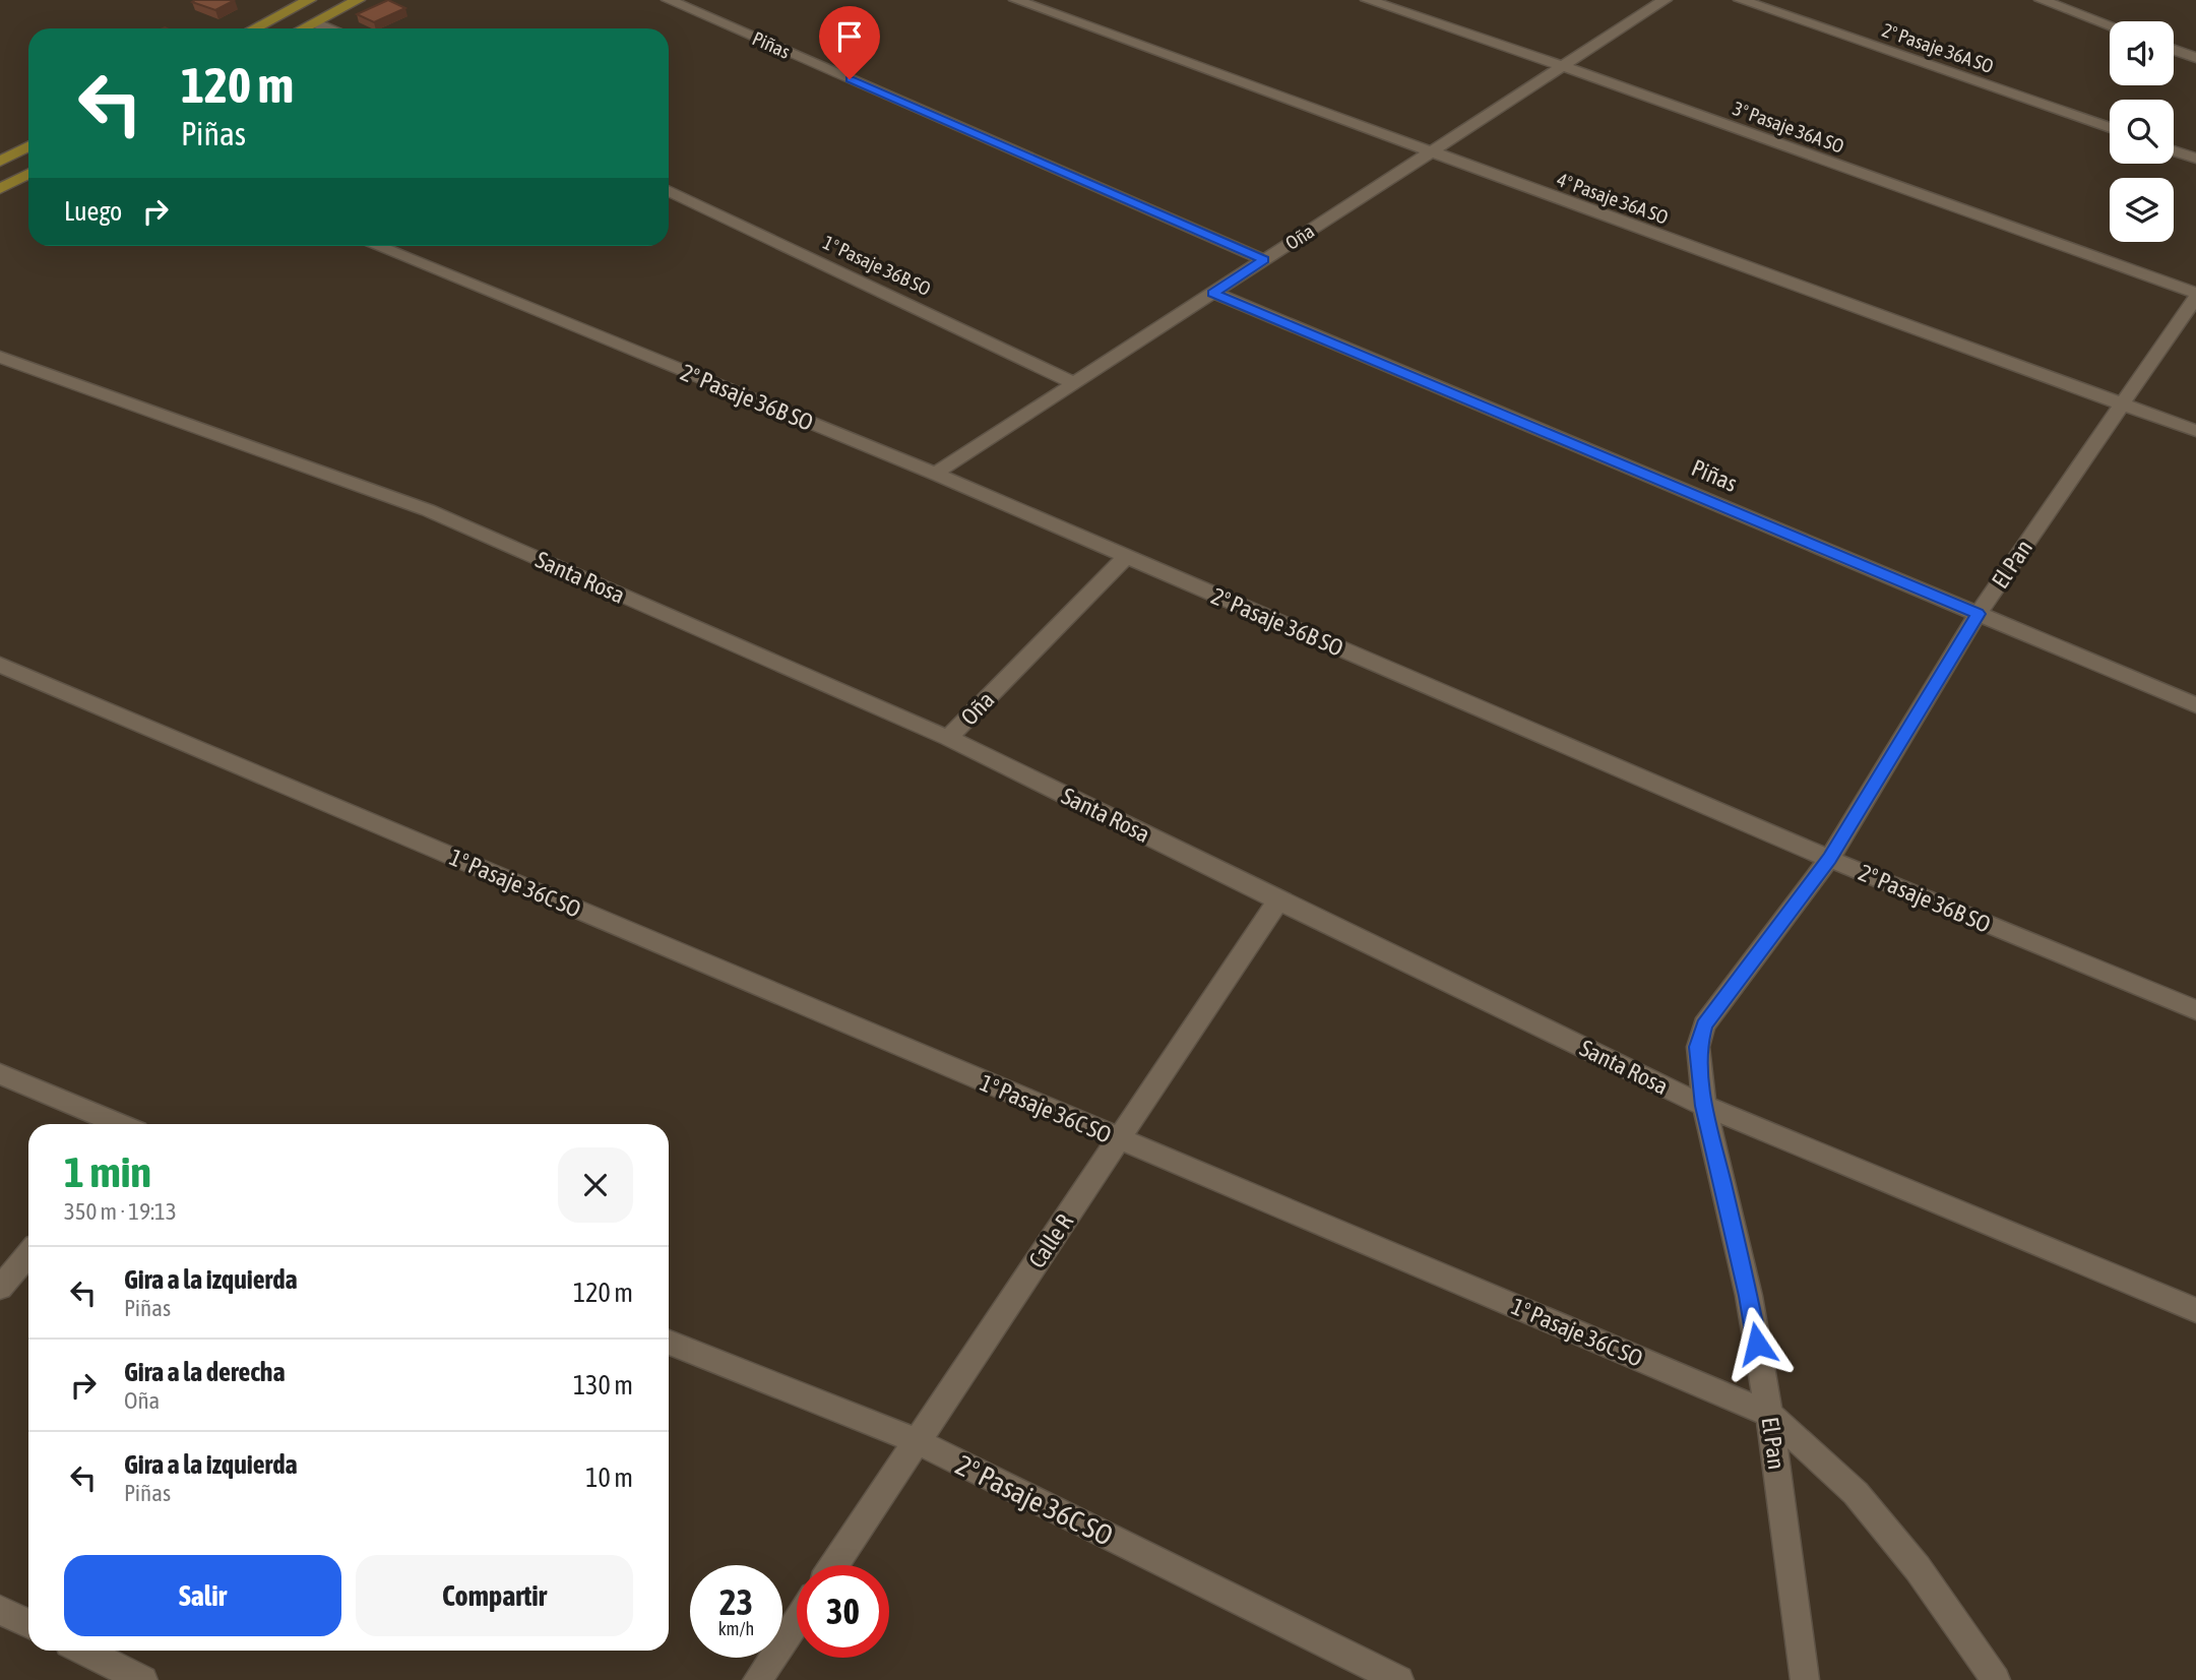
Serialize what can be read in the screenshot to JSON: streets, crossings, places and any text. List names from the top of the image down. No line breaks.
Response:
{"streets":{"street":["Piñas","2º Pasaje 36A SO","3º Pasaje 36A SO","4º Pasaje 36A SO","Oña","1º Pasaje 36B SO","2º Pasaje 36B SO","El Pan","Santa Rosa","1º Pasaje 36C SO","Calle R","2º Pasaje 36C SO"]},"crossings":[["Piñas","Oña"],["Piñas","El Pan"],["3º Pasaje 36A SO","Oña"],["3º Pasaje 36A SO","El Pan"],["4º Pasaje 36A SO","Oña"],["4º Pasaje 36A SO","El Pan"],["Oña","1º Pasaje 36B SO"],["Oña","2º Pasaje 36B SO"],["Oña","Santa Rosa"],["2º Pasaje 36B SO","El Pan"],["El Pan","Santa Rosa"],["El Pan","1º Pasaje 36C SO"],["Santa Rosa","Calle R"],["1º Pasaje 36C SO","Calle R"],["Calle R","2º Pasaje 36C SO"]],"page":{"turn":["120 m","Piñas"],"then":"Luego","heading":["1 min","350 m · 19:13"],"list":[{"name":"Gira a la izquierda","note":"Piñas","value":"120 m"},{"name":"Gira a la derecha","note":"Oña","value":"130 m"},{"name":"Gira a la izquierda","note":"Piñas","value":"10 m"}],"buttons":["Salir","Compartir"],"speed":"23 km/h","limit":"30"}}
